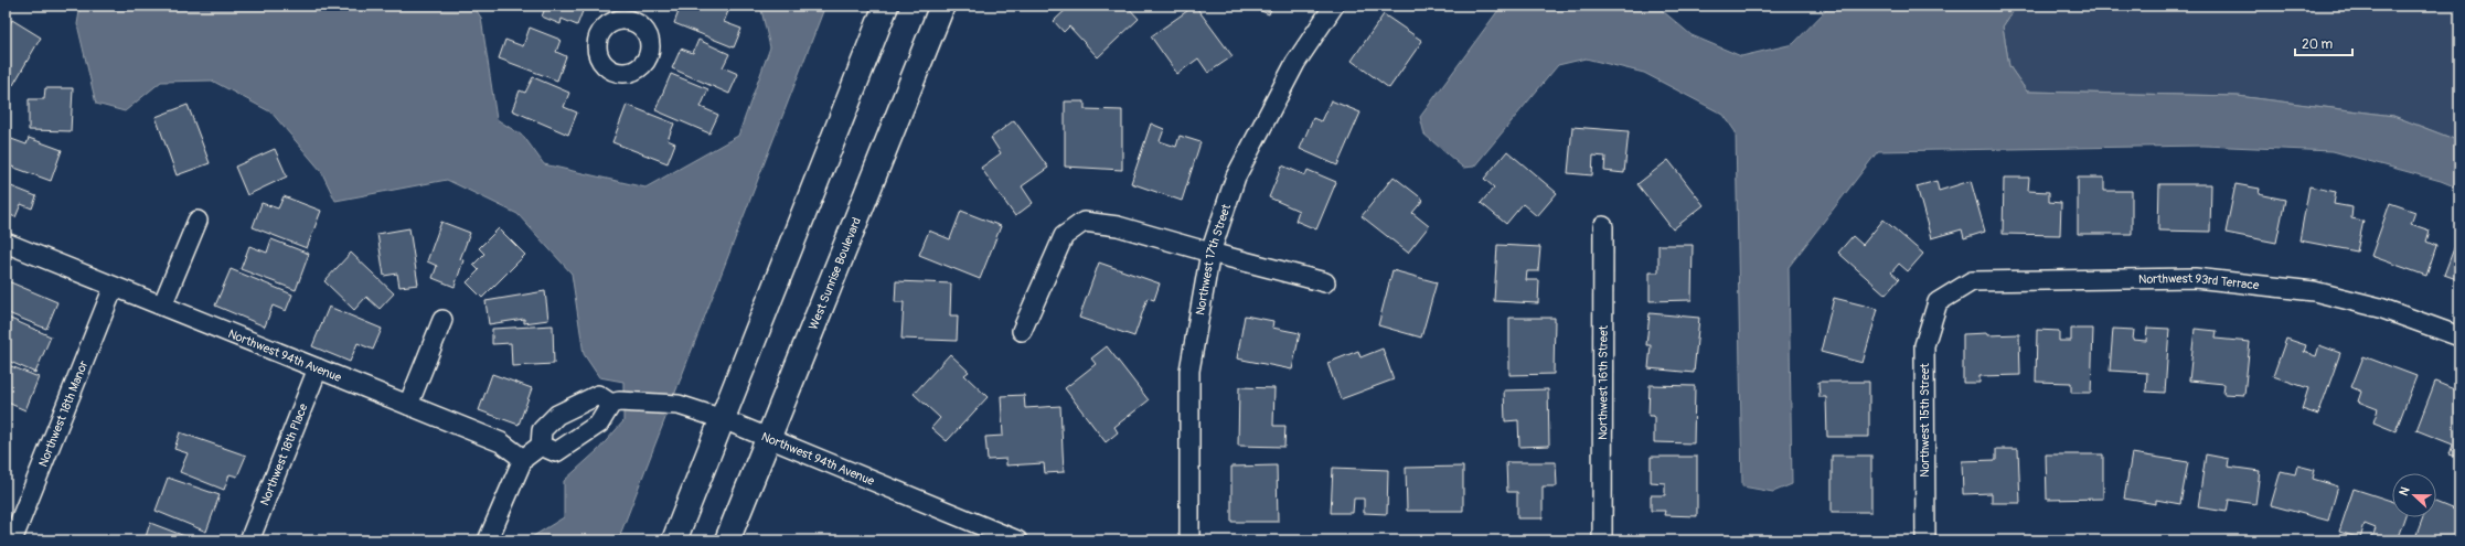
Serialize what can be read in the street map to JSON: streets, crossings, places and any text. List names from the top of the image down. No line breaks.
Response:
{"streets":{"highway":["West Sunrise Boulevard"],"street":["Northwest 17th Street","Northwest 93rd Terrace","Northwest 94th Avenue","Northwest 16th Street","Northwest 18th Manor","Northwest 15th Street","Northwest 18th Place"]},"crossings":[["West Sunrise Boulevard","Northwest 94th Avenue"],["Northwest 93rd Terrace","Northwest 15th Street"],["Northwest 94th Avenue","Northwest 18th Manor"],["Northwest 94th Avenue","Northwest 18th Place"]],"scale_bar":"20 m","north":"left"}
